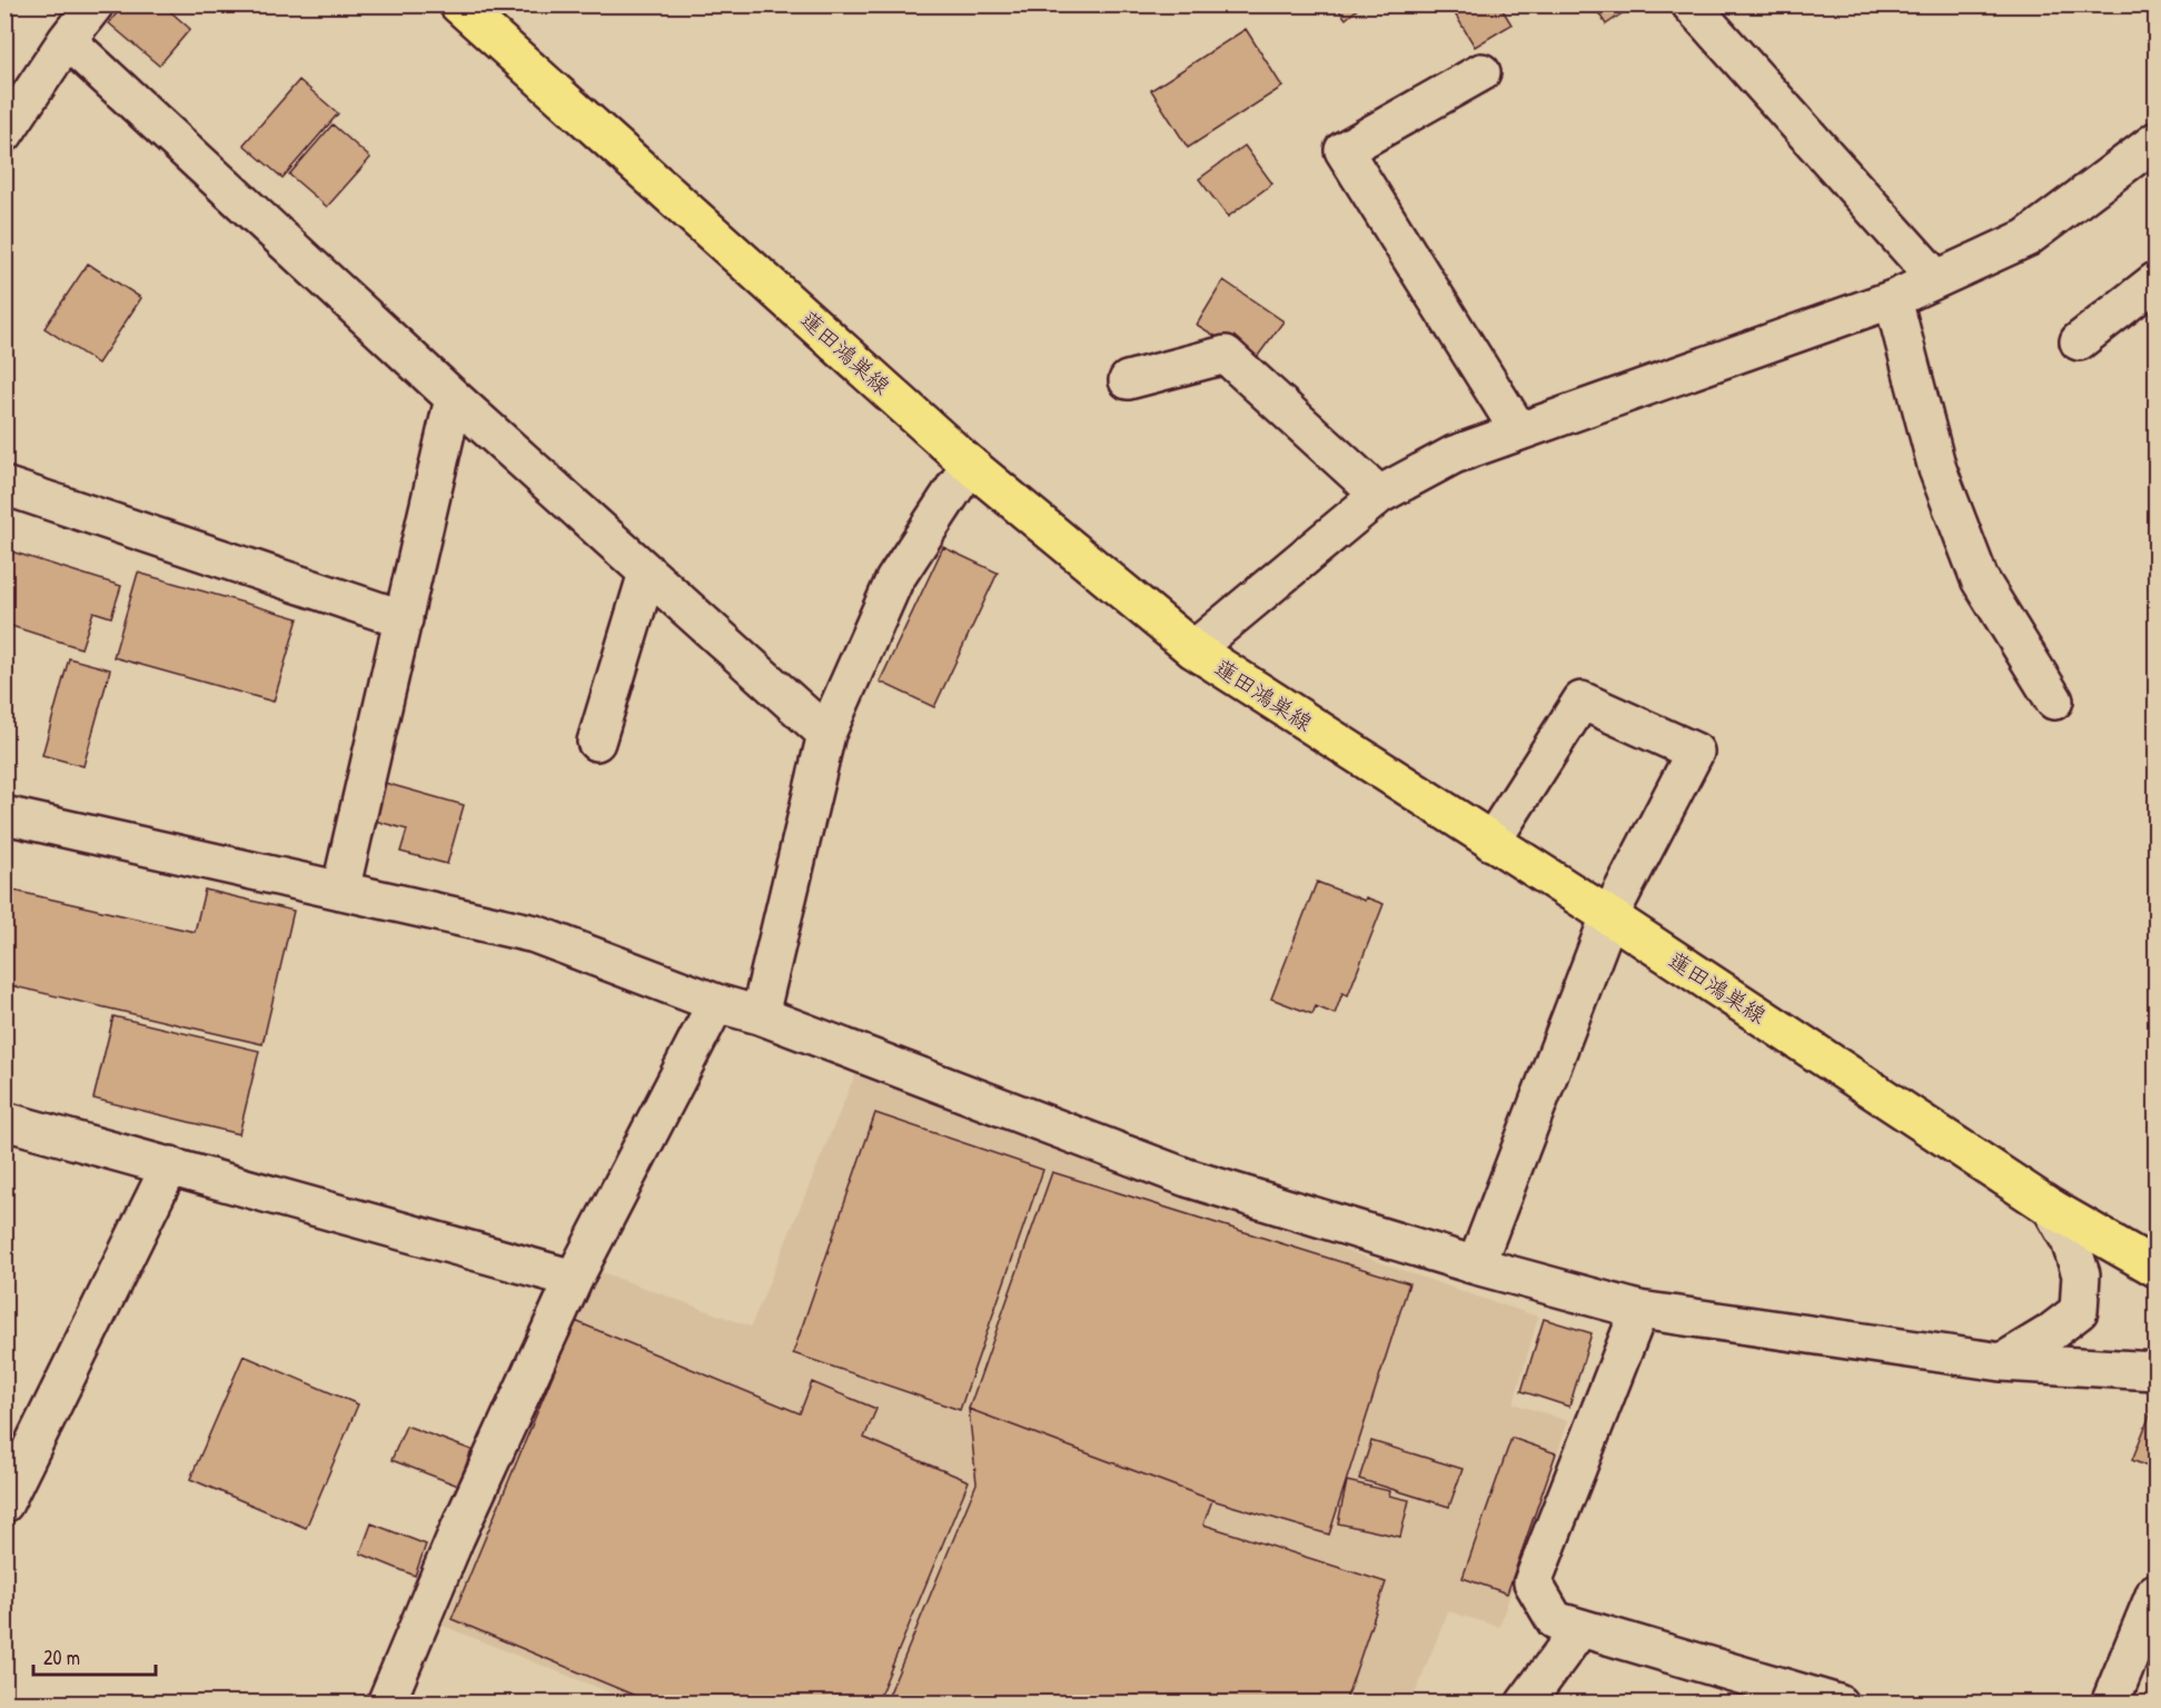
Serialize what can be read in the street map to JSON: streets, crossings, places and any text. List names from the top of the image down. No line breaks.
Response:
{"streets":{"main road":["蓮田鴻巣線"]},"scale_bar":"20 m"}
